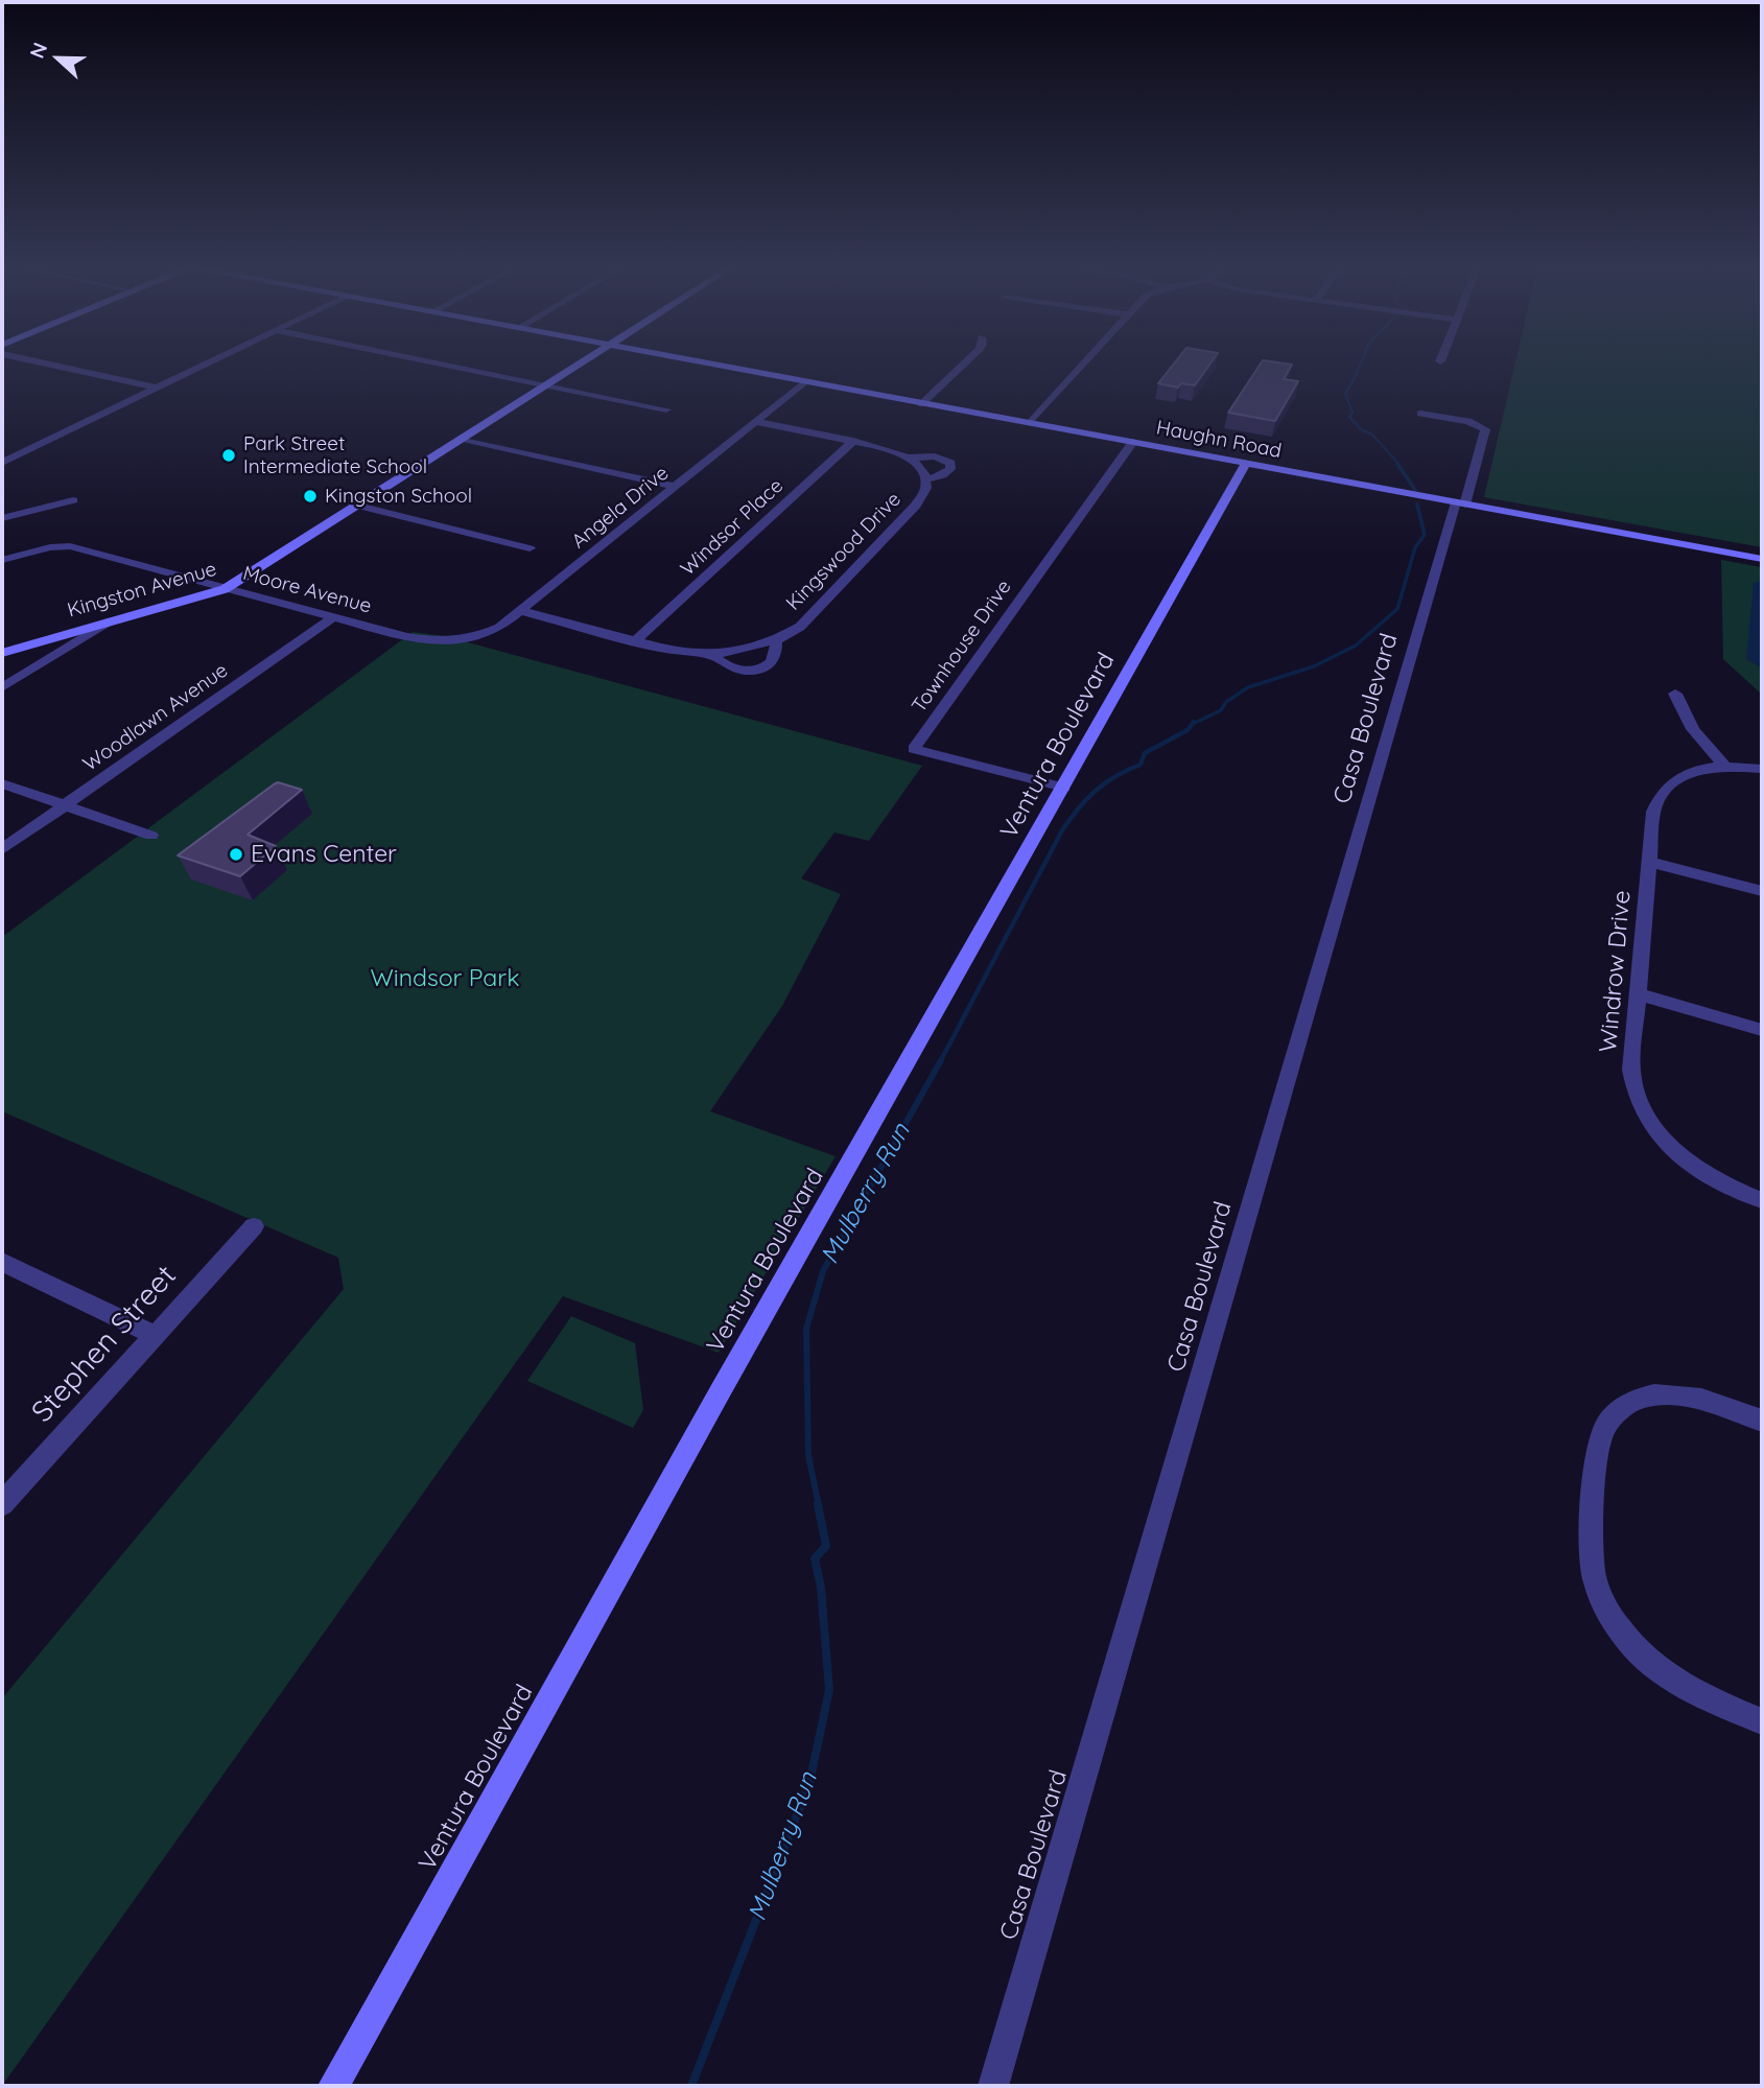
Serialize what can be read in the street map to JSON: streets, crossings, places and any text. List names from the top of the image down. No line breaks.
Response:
{"streets":{"street":["Haughn Road","Angela Drive","Windsor Place","Kingswood Drive","Kingston Avenue","Moore Avenue","Townhouse Drive","Woodlawn Avenue","Casa Boulevard","Ventura Boulevard","Windrow Drive","Stephen Street"]},"crossings":[["Haughn Road","Angela Drive"],["Haughn Road","Townhouse Drive"],["Haughn Road","Casa Boulevard"],["Haughn Road","Ventura Boulevard"],["Angela Drive","Kingswood Drive"],["Angela Drive","Moore Avenue"],["Windsor Place","Kingswood Drive"],["Kingston Avenue","Moore Avenue"],["Moore Avenue","Woodlawn Avenue"],["Townhouse Drive","Ventura Boulevard"]],"water":["Mulberry Run"],"parks":["Windsor Park"],"places":["Park Street Intermediate School","Kingston School","Evans Center"],"north":"left"}
